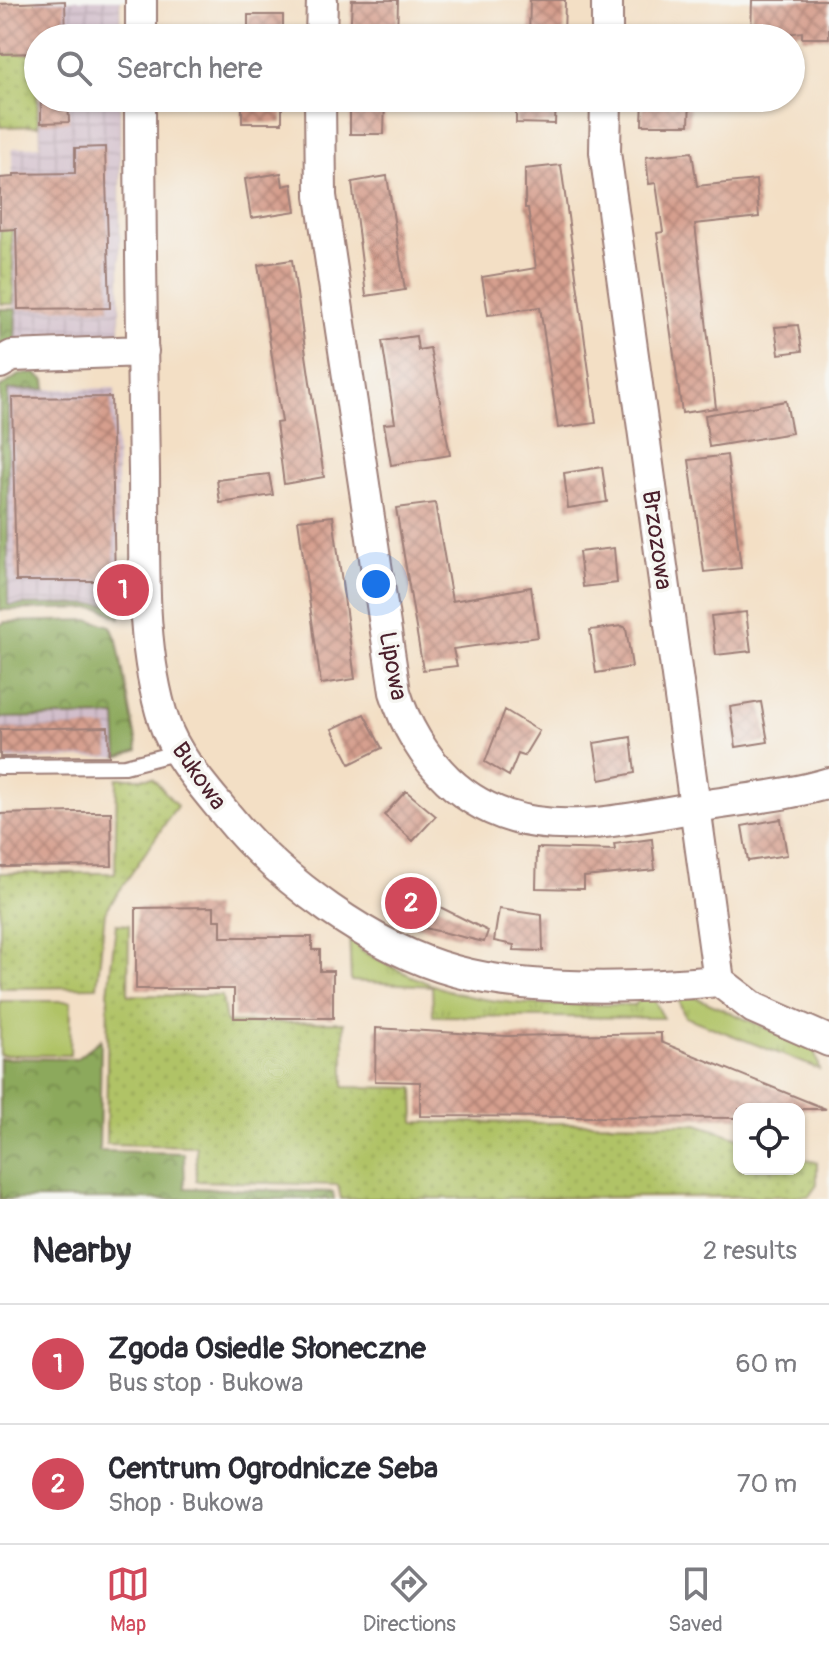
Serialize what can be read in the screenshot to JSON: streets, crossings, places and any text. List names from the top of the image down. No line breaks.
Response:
{"streets":{"street":["Brzozowa","Lipowa","Bukowa"]},"crossings":[["Brzozowa","Lipowa"],["Brzozowa","Bukowa"]],"page":{"search":"Search here","pins":["1","2"],"heading":["Nearby","2 results"],"list":[{"mark":"1","name":"Zgoda Osiedle Słoneczne","note":"Bus stop · Bukowa","value":"60 m"},{"mark":"2","name":"Centrum Ogrodnicze Seba","note":"Shop · Bukowa","value":"70 m"}],"nav":["Map","Directions","Saved"]}}
